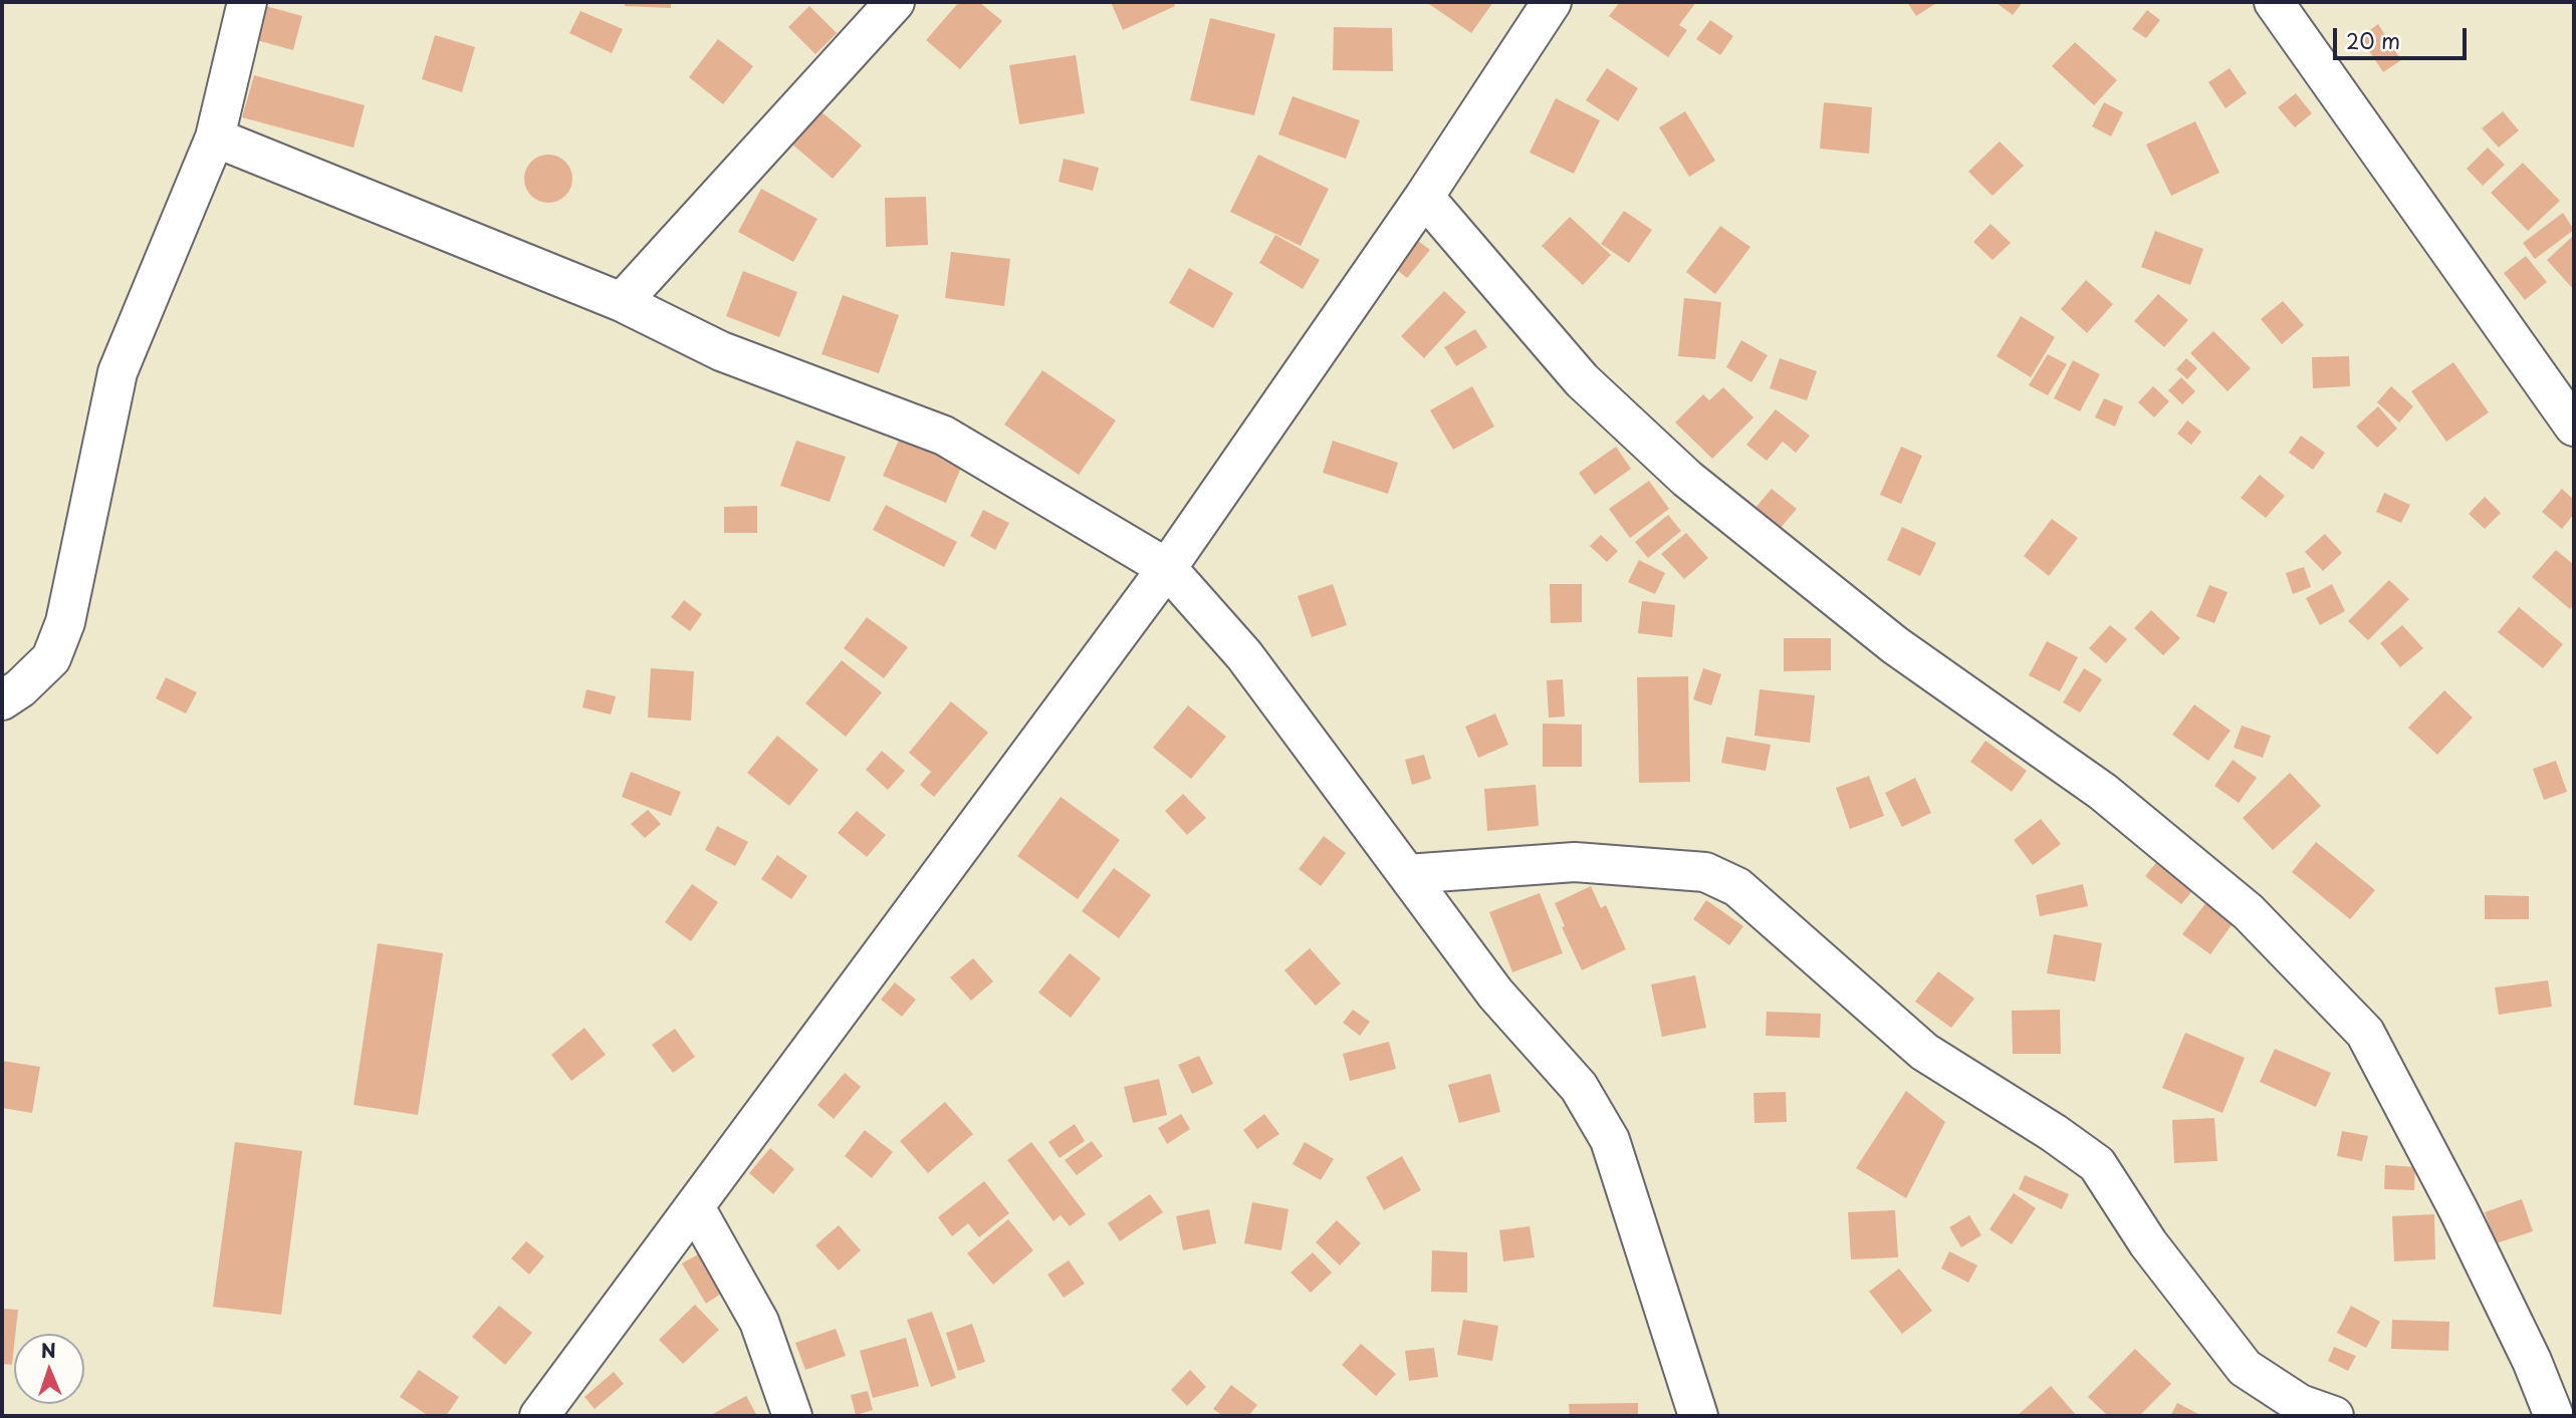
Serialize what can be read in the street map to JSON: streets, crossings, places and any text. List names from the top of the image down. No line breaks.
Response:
{"scale_bar":"20 m","north":"top"}
